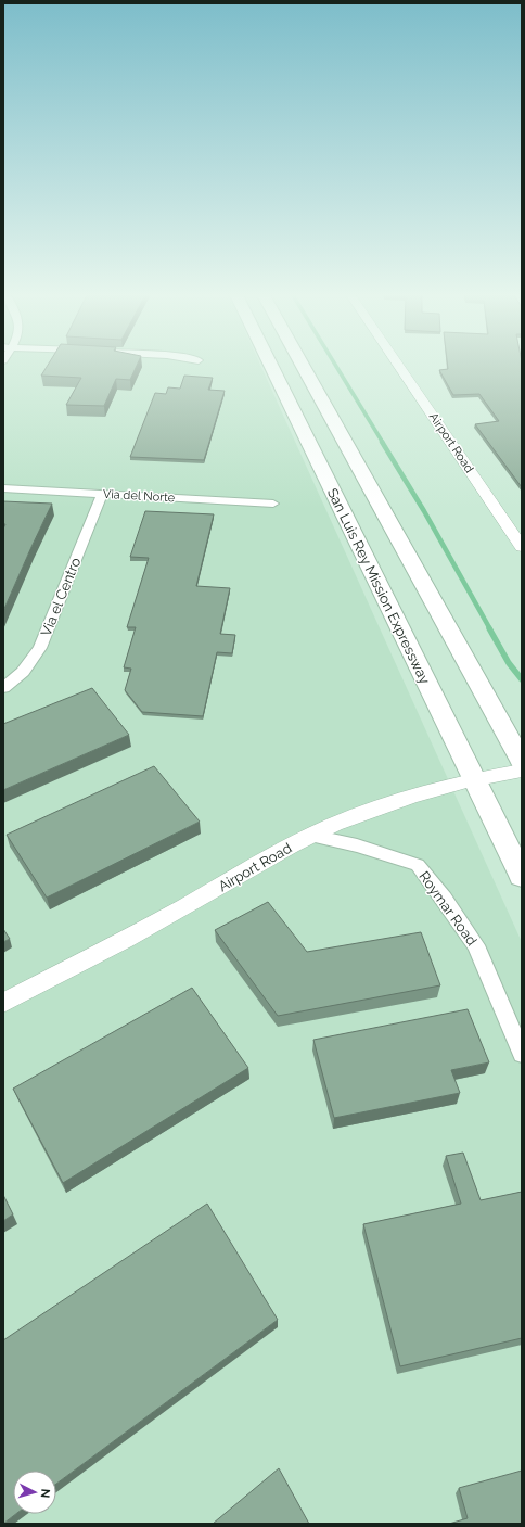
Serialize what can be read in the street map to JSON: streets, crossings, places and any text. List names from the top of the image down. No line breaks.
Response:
{"streets":{"highway":["San Luis Rey Mission Expressway"],"street":["Airport Road","Via del Norte","Via el Centro","Roymar Road"]},"crossings":[["Airport Road","San Luis Rey Mission Expressway"],["Airport Road","Roymar Road"],["Via del Norte","Via el Centro"]],"north":"right"}
